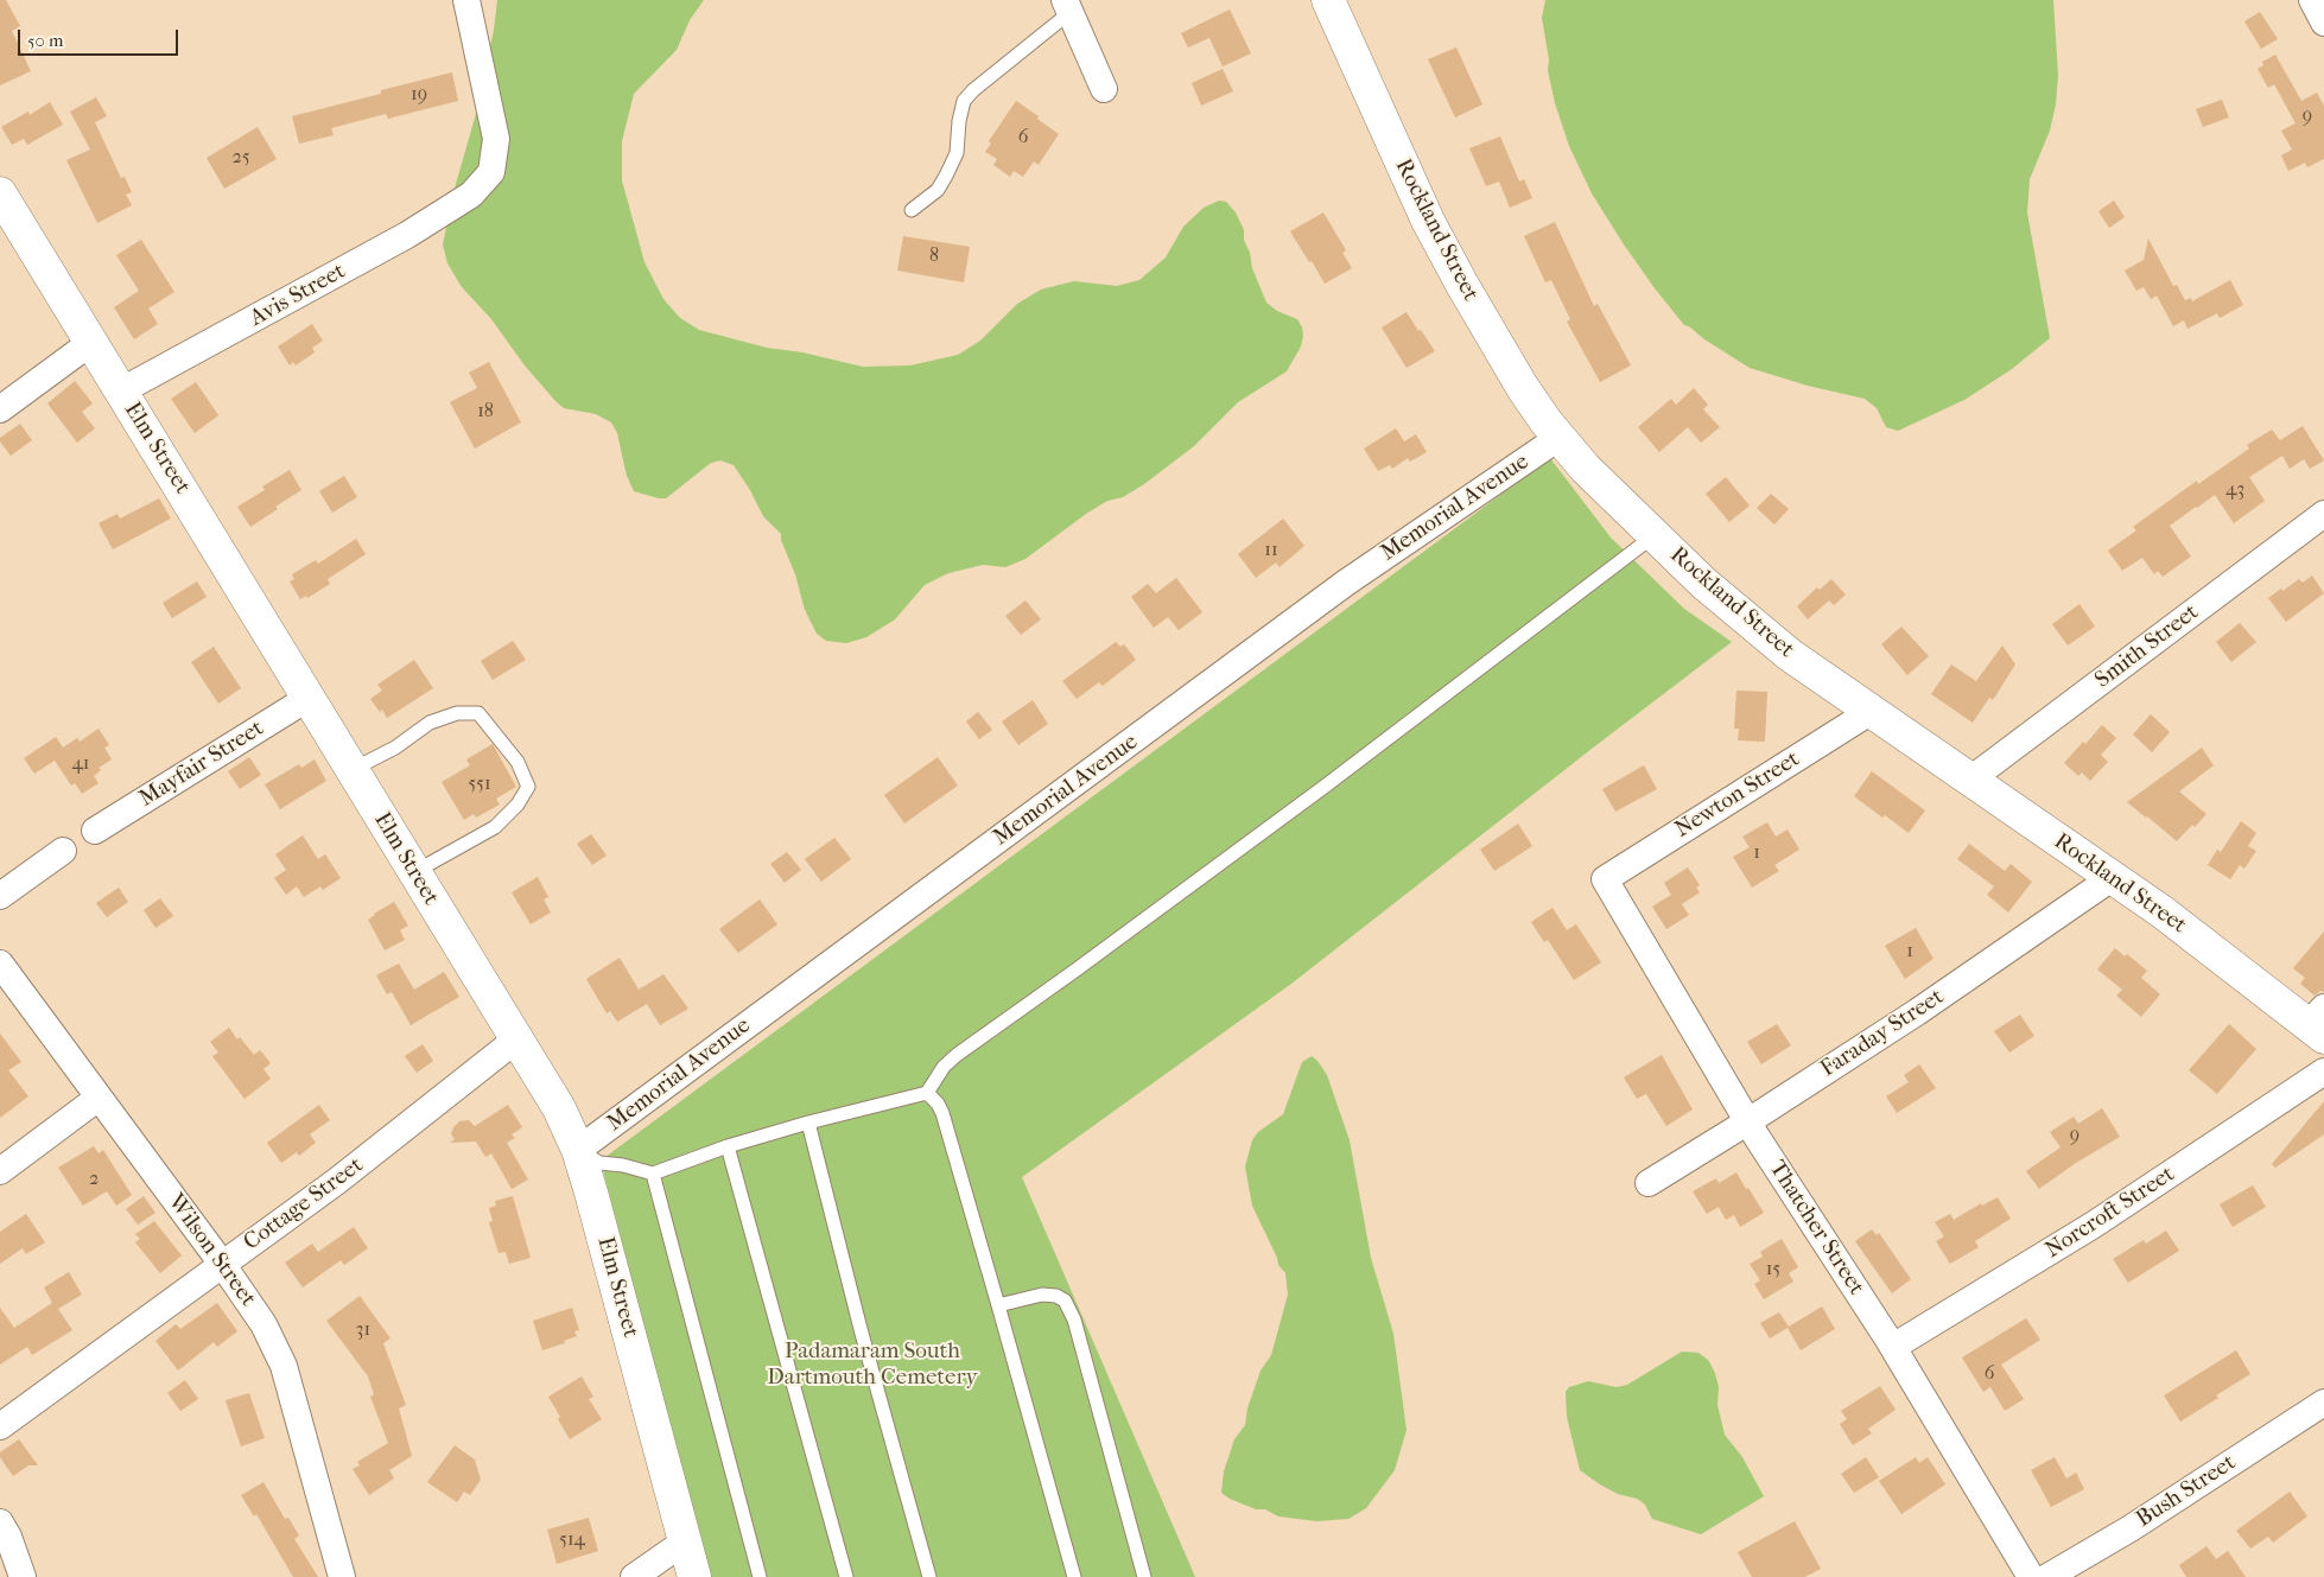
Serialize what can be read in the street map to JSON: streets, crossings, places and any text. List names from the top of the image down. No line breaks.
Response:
{"streets":{"street":["Rockland Street","Avis Street","Elm Street","Memorial Avenue","Smith Street","Mayfair Street","Newton Street","Faraday Street","Cottage Street","Norcroft Street","Thatcher Street","Wilson Street","Bush Street"]},"crossings":[["Rockland Street","Memorial Avenue"],["Rockland Street","Smith Street"],["Rockland Street","Newton Street"],["Rockland Street","Faraday Street"],["Avis Street","Elm Street"],["Elm Street","Memorial Avenue"],["Elm Street","Mayfair Street"],["Elm Street","Cottage Street"],["Newton Street","Thatcher Street"],["Faraday Street","Thatcher Street"],["Cottage Street","Wilson Street"],["Norcroft Street","Thatcher Street"]],"parks":["Padamaram South Dartmouth Cemetery"],"house_numbers":["19","9","6","25","8","18","43","11","41","551","1","1","9","2","15","31","6","514"],"scale_bar":"50 m"}
